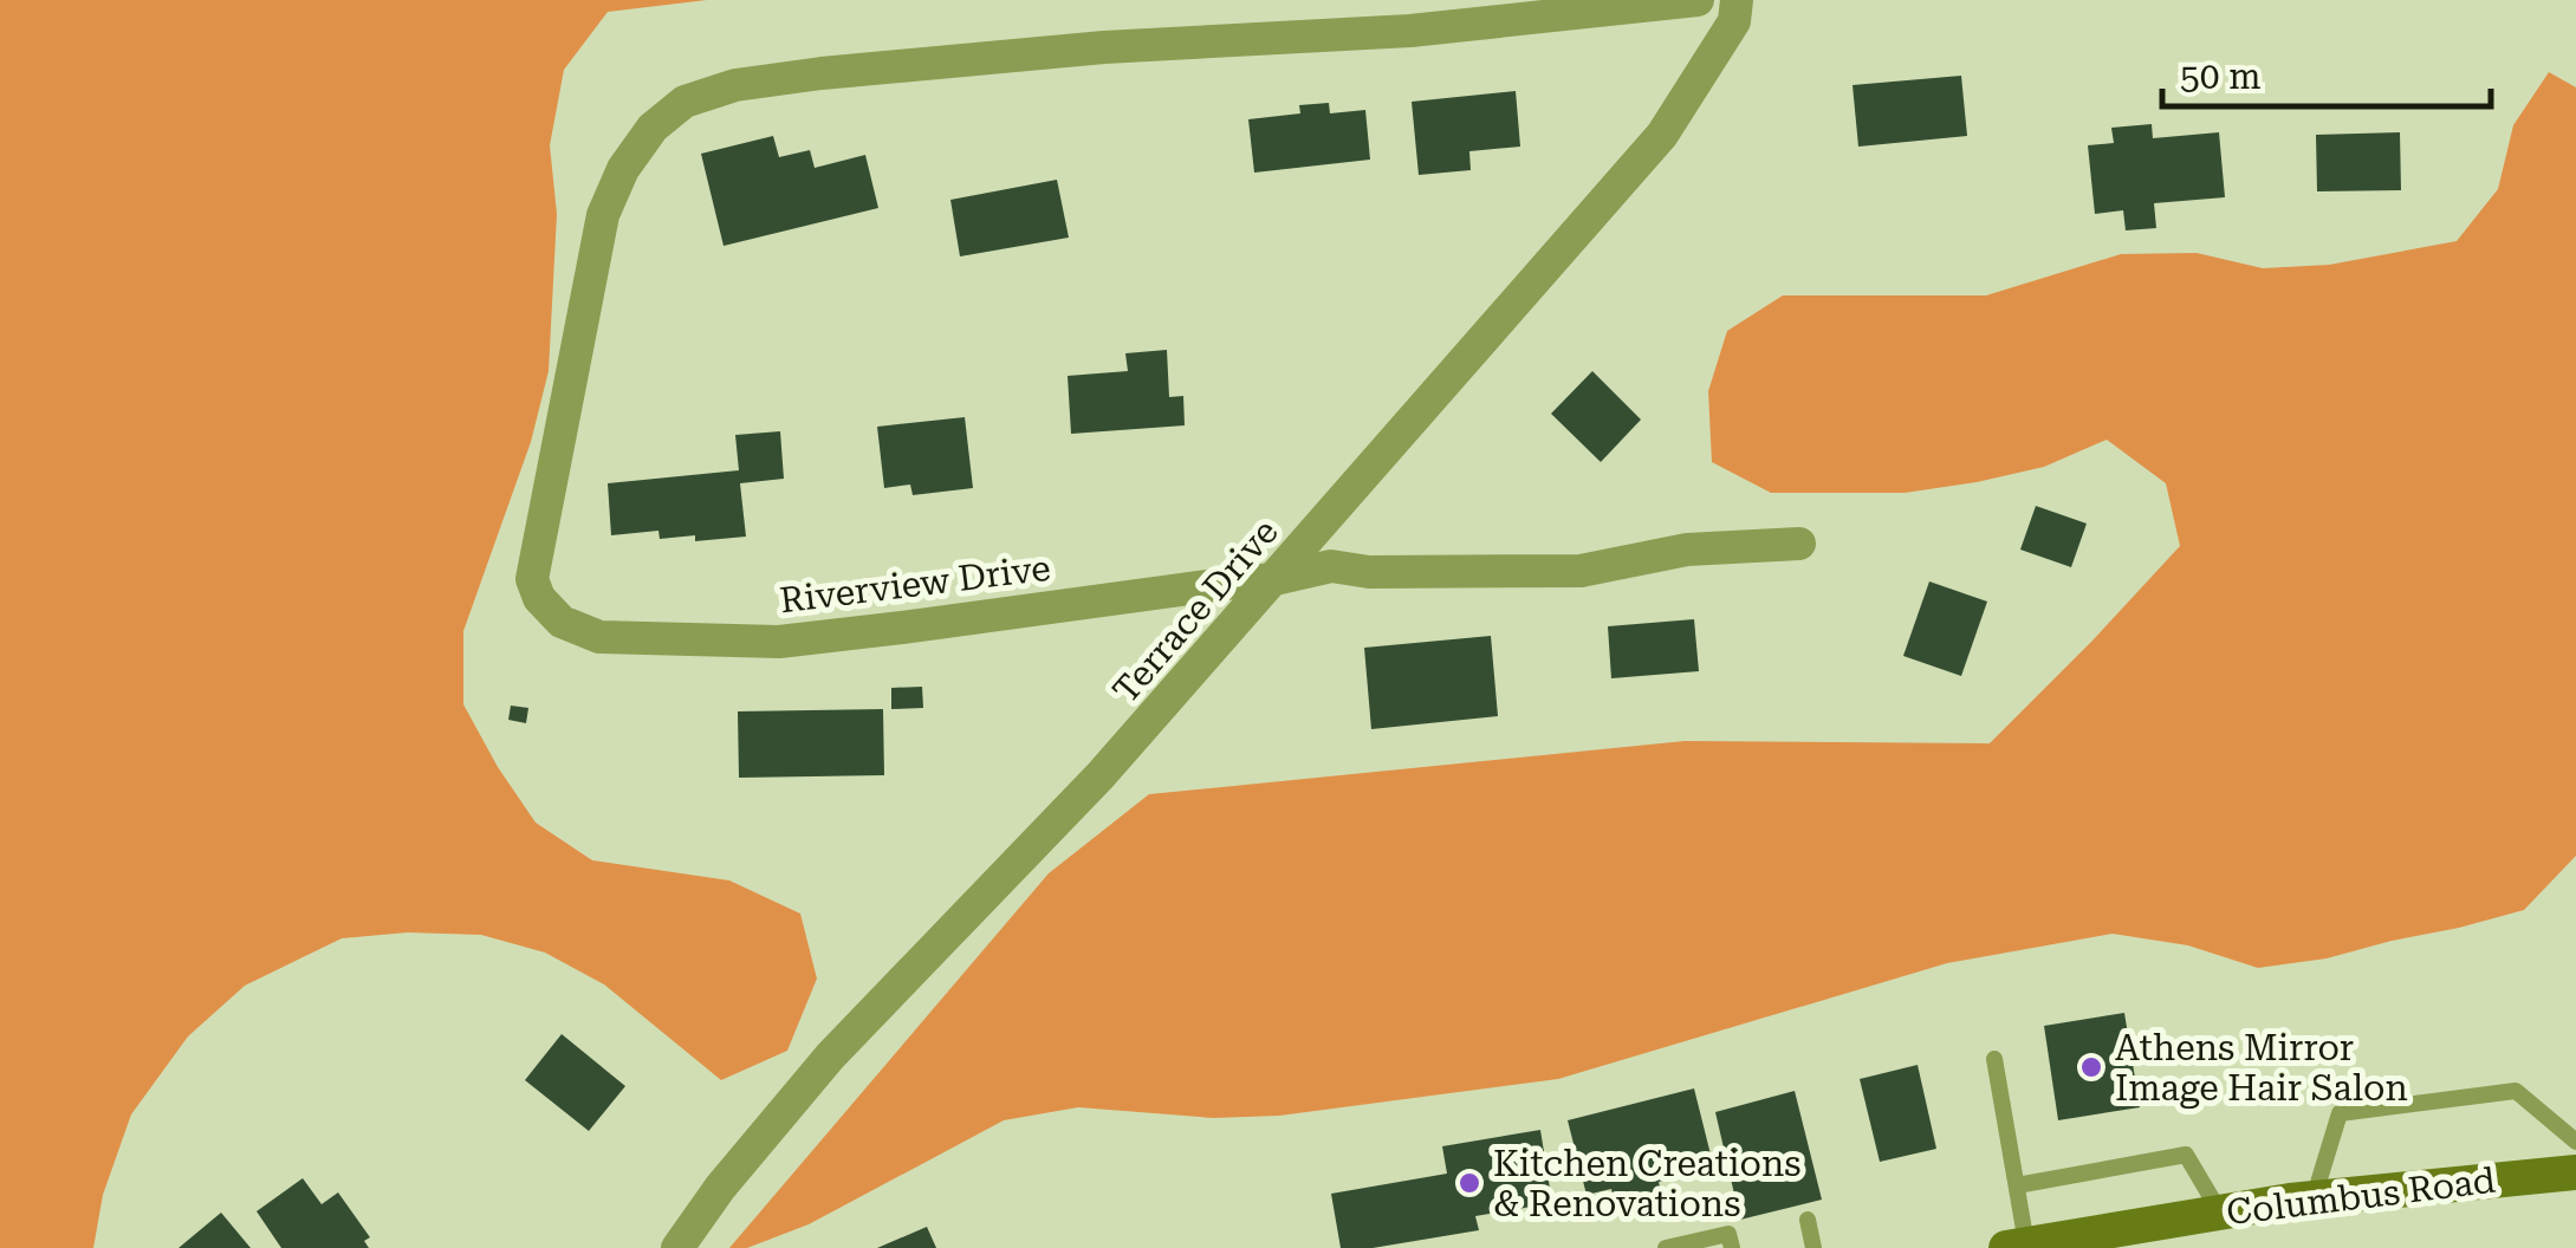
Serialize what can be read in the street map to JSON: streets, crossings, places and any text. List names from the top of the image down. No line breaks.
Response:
{"streets":{"main road":["Columbus Road"],"street":["Riverview Drive","Terrace Drive"]},"crossings":[["Riverview Drive","Terrace Drive"]],"places":["Athens Mirror Image Hair Salon","Kitchen Creations & Renovations"],"scale_bar":"50 m"}
